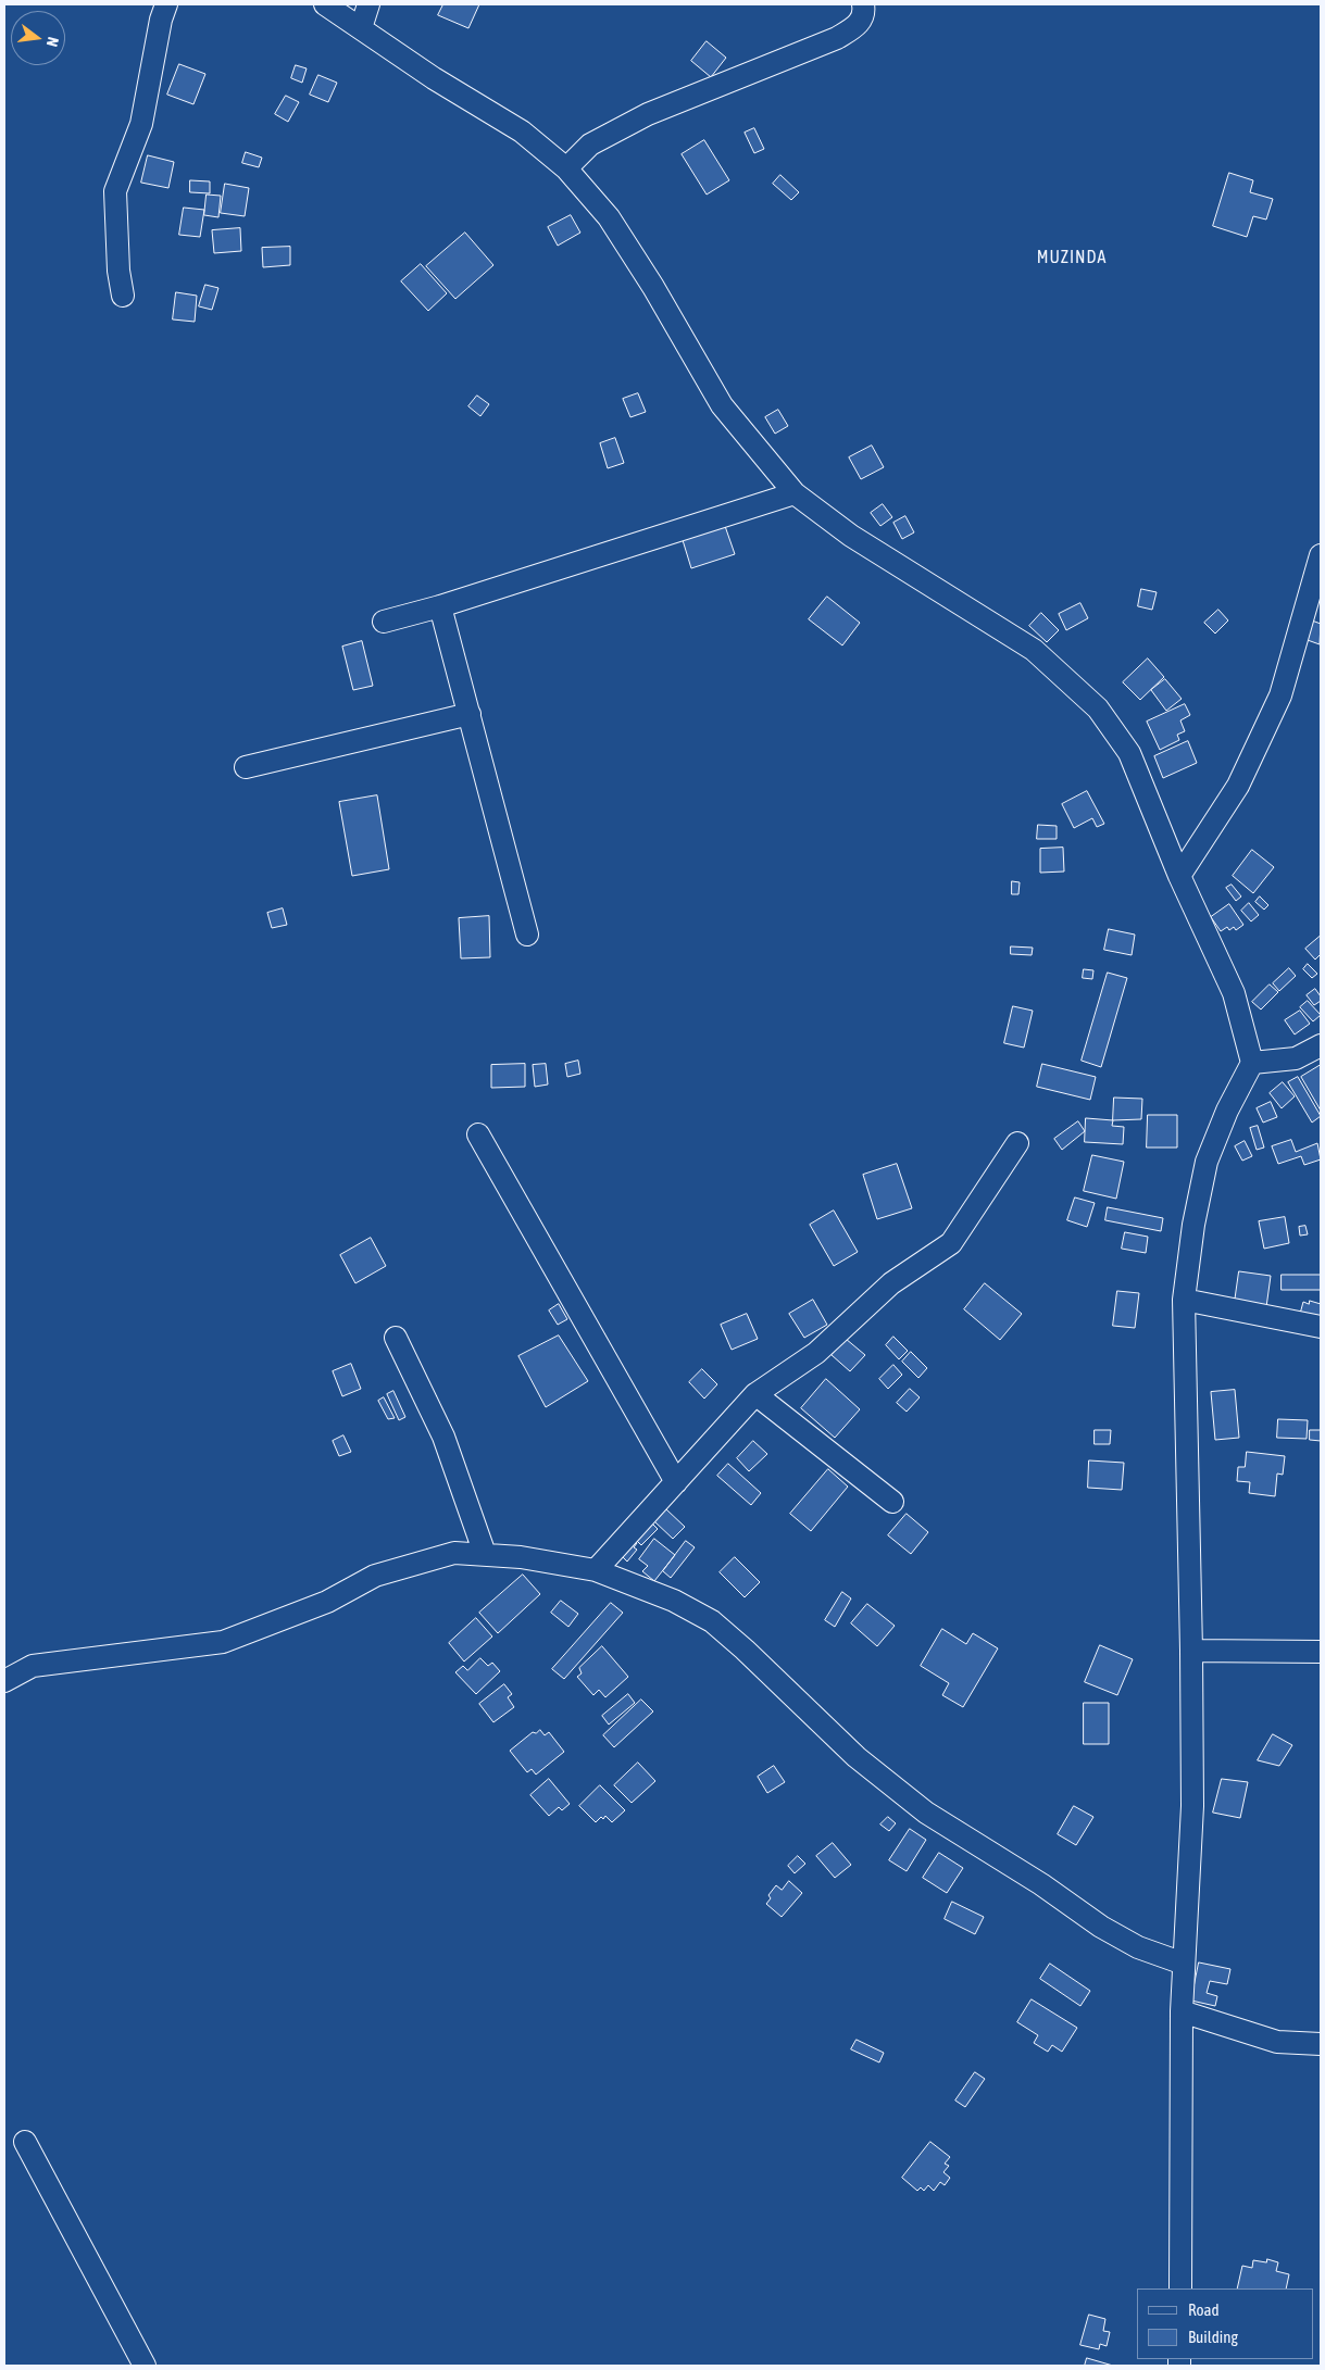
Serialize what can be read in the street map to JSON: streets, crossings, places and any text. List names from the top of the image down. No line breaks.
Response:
{"districts":["MUZINDA"],"legend":["Road","Building"],"north":"right"}
